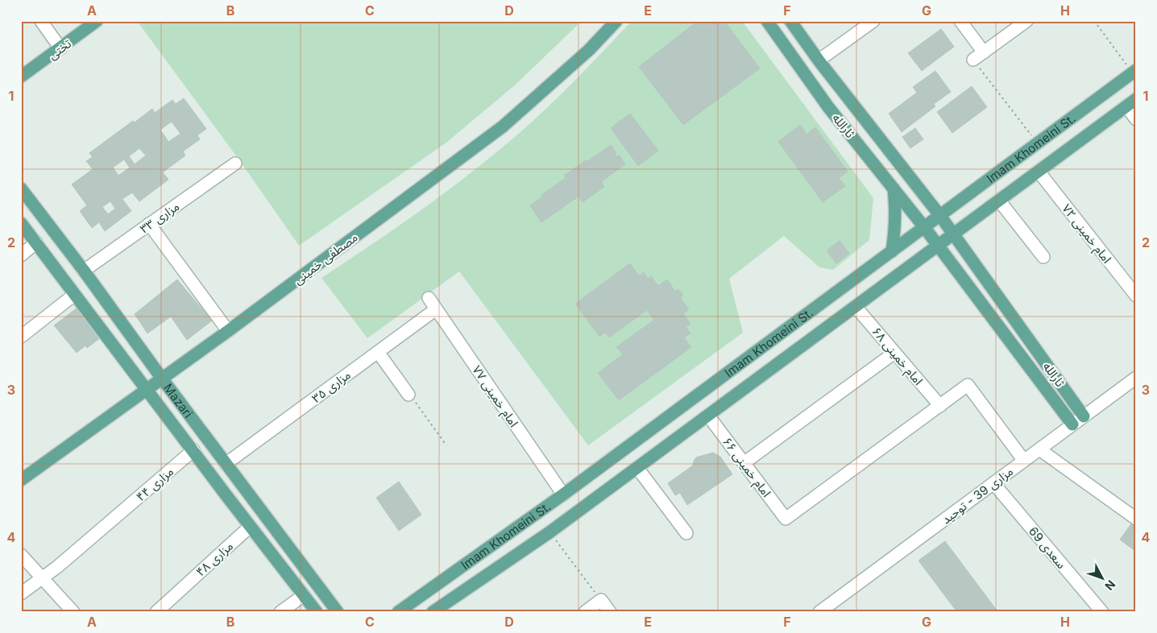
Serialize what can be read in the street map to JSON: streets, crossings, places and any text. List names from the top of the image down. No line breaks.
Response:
{"streets":{"main road":["تختی","ثارالله","Imam Khomeini St.","مصطفی خمینی","Mazari"],"street":["مزاری ۳۳","امام خمینی ۷۲","امام خمینی ۶۸","مزاری ۳۵","امام خمینی ۷۷","امام خمینی ۶۶","مزاری ۴۴","مزاری 39 - توحید","سعدی 69","مزاری ۴۸"]},"crossings":[["ثارالله","Imam Khomeini St."],["ثارالله","مزاری 39 - توحید"],["Imam Khomeini St.","امام خمینی ۷۲"],["Imam Khomeini St.","امام خمینی ۶۸"],["Imam Khomeini St.","امام خمینی ۷۷"],["Imam Khomeini St.","امام خمینی ۶۶"],["مزاری ۳۳","Mazari"],["مصطفی خمینی","Mazari"],["امام خمینی ۶۸","امام خمینی ۶۶"],["مزاری ۳۵","امام خمینی ۷۷"],["مزاری ۳۵","Mazari"],["Mazari","مزاری ۴۴"],["Mazari","مزاری ۴۸"],["مزاری 39 - توحید","سعدی 69"]],"north":"bottom right","grid":{"columns":["A","B","C","D","E","F","G","H"],"rows":["1","2","3","4"]}}
